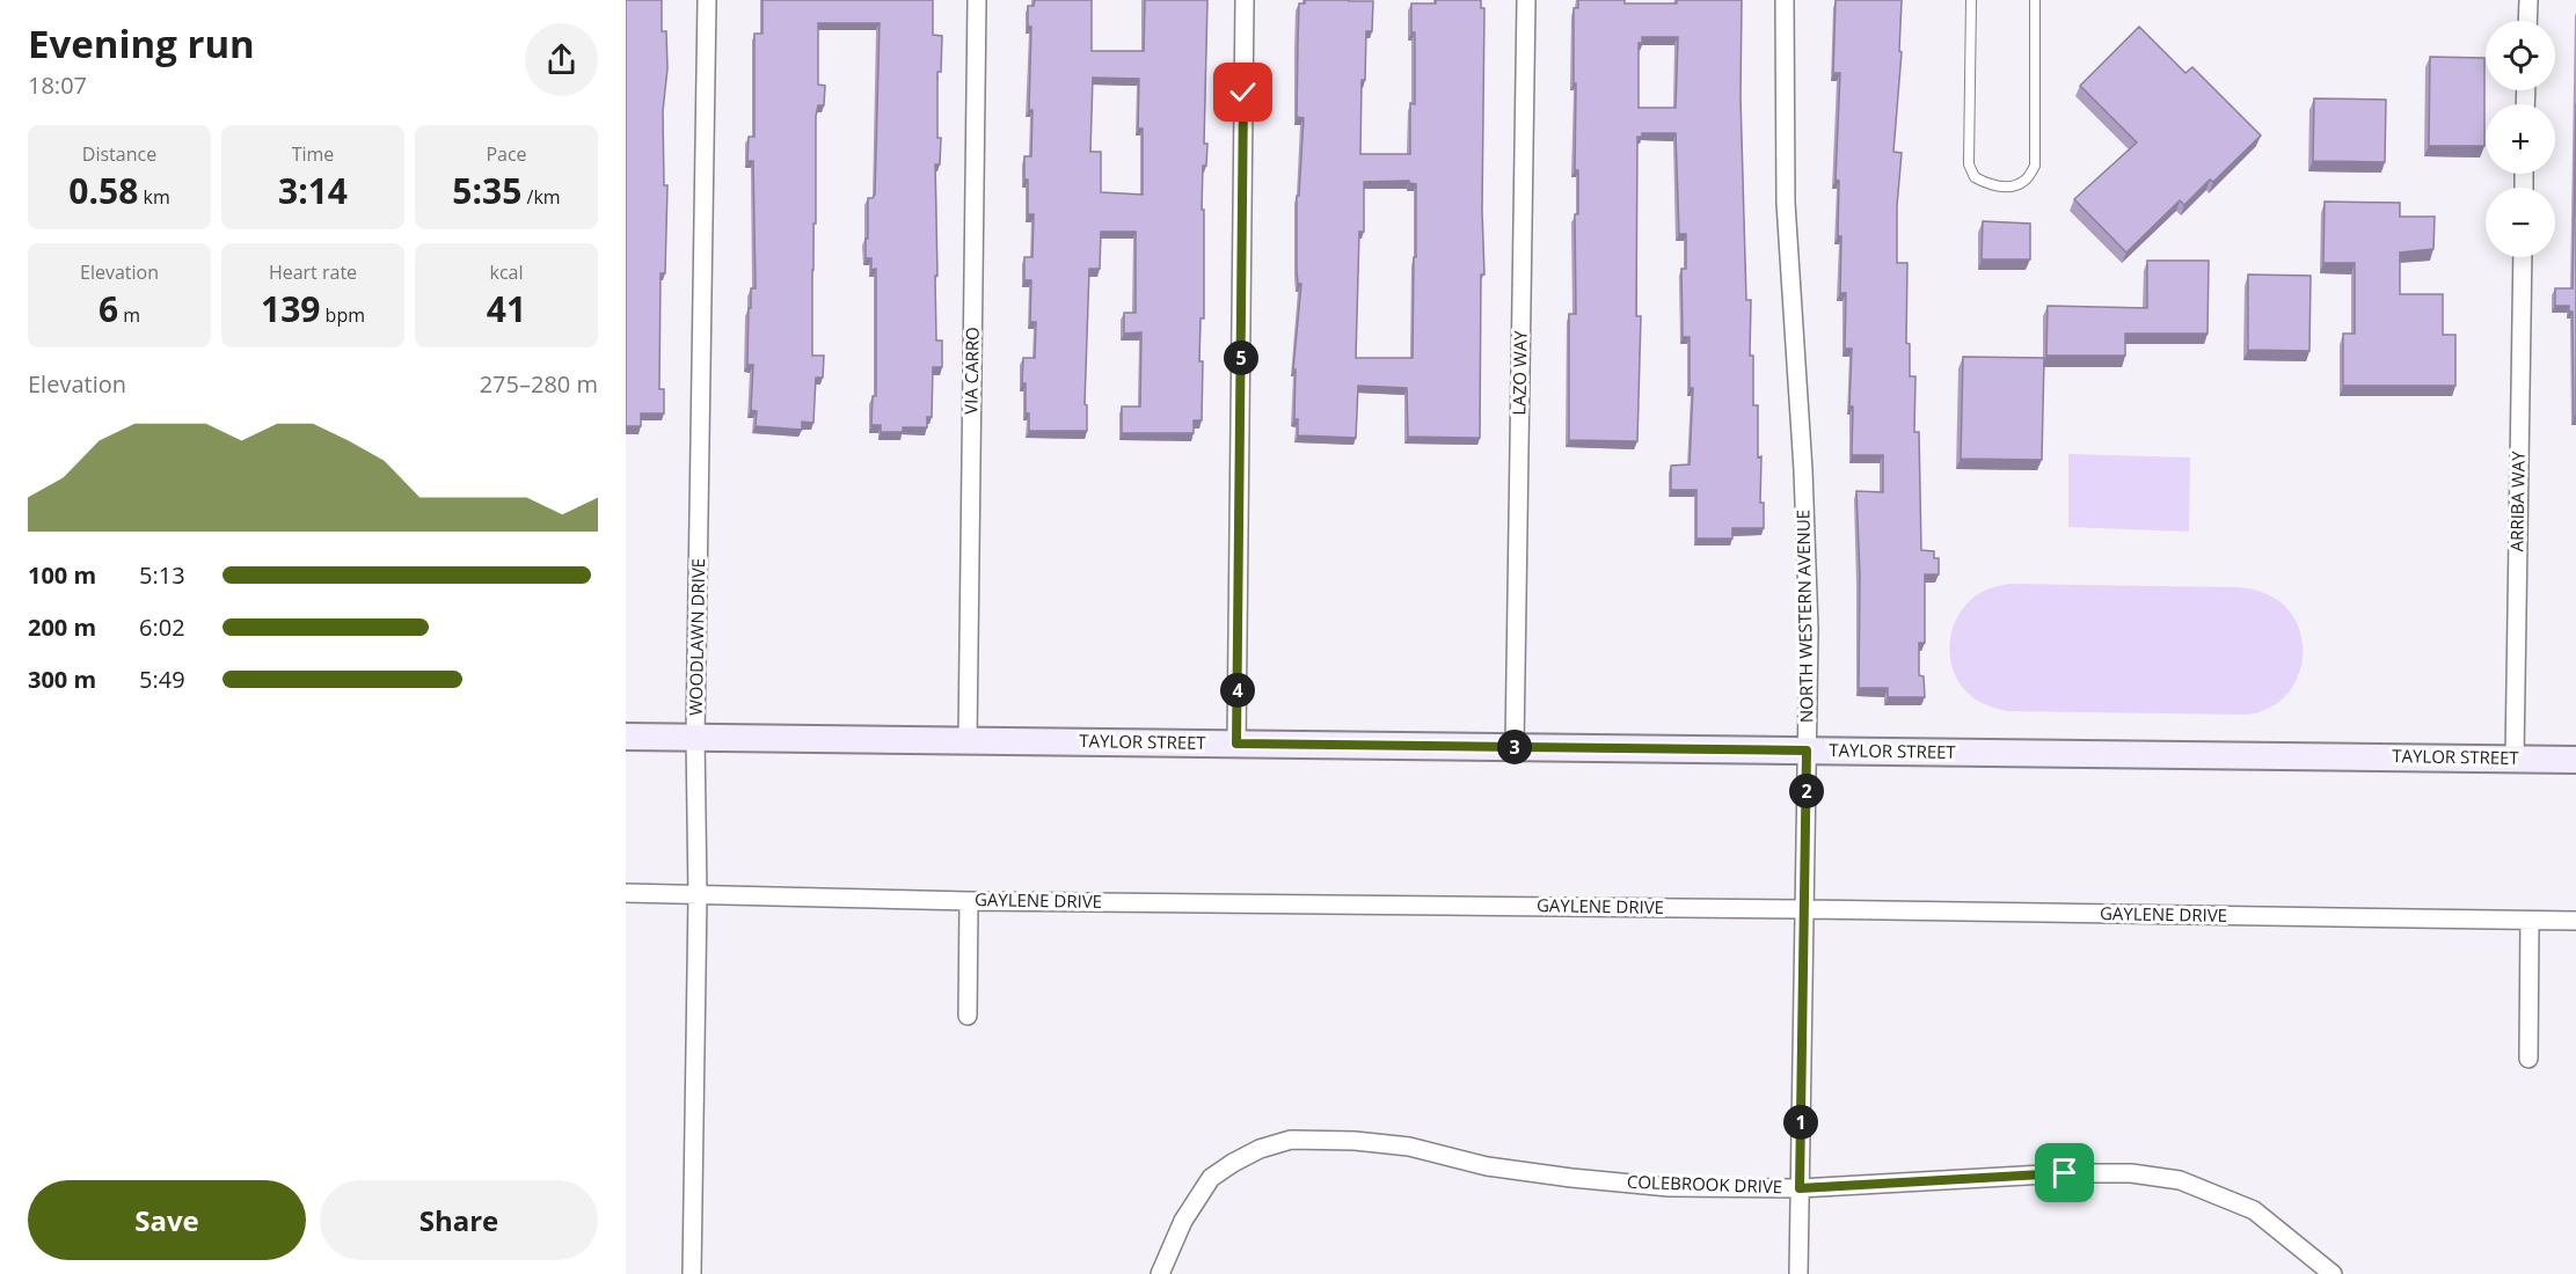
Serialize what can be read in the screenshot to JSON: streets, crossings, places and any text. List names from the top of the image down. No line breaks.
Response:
{"streets":{"street":["VIA CARRO","LAZO WAY","ARRIBA WAY","NORTH WESTERN AVENUE","WOODLAWN DRIVE","TAYLOR STREET","GAYLENE DRIVE","COLEBROOK DRIVE"]},"crossings":[["VIA CARRO","TAYLOR STREET"],["LAZO WAY","TAYLOR STREET"],["ARRIBA WAY","TAYLOR STREET"],["NORTH WESTERN AVENUE","TAYLOR STREET"],["NORTH WESTERN AVENUE","GAYLENE DRIVE"],["NORTH WESTERN AVENUE","COLEBROOK DRIVE"],["WOODLAWN DRIVE","TAYLOR STREET"],["WOODLAWN DRIVE","GAYLENE DRIVE"]],"page":{"heading":["Evening run","18:07"],"map_buttons":["+","−"],"stats":[["Distance","0.58 km"],["Time","3:14"],["Pace","5:35 /km"],["Elevation","6 m"],["Heart rate","139 bpm"],["kcal","41"]],"pins":["5","4","3","2","1"],"chart":["Elevation","275–280 m"],"list":[{"name":"100 m","note":"5:13"},{"name":"200 m","note":"6:02"},{"name":"300 m","note":"5:49"}],"buttons":["Save","Share"]}}
